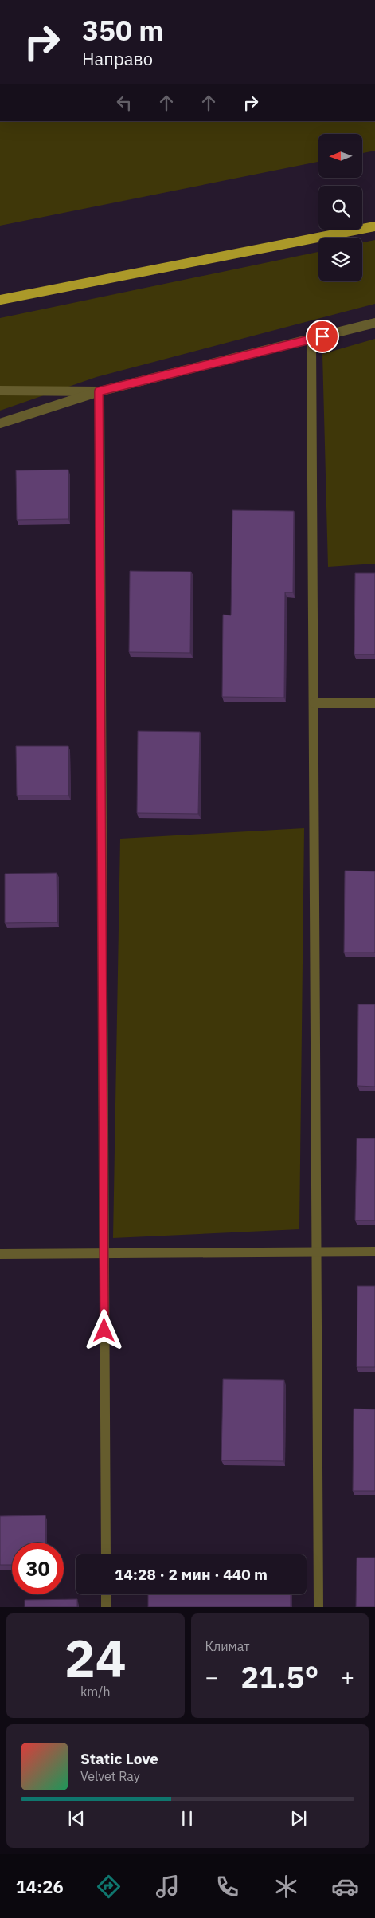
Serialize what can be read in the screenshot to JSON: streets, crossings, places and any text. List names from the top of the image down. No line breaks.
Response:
{"north":"left","page":{"turn":["350 m","Направо"],"limit":"30","trip":"14:28 · 2 мин · 440 m","tile":[["24","km/h"],"Климат"],"heat":["−","21.5°","+"],"song":["Static Love","Velvet Ray"],"tabs":"14:26"}}
